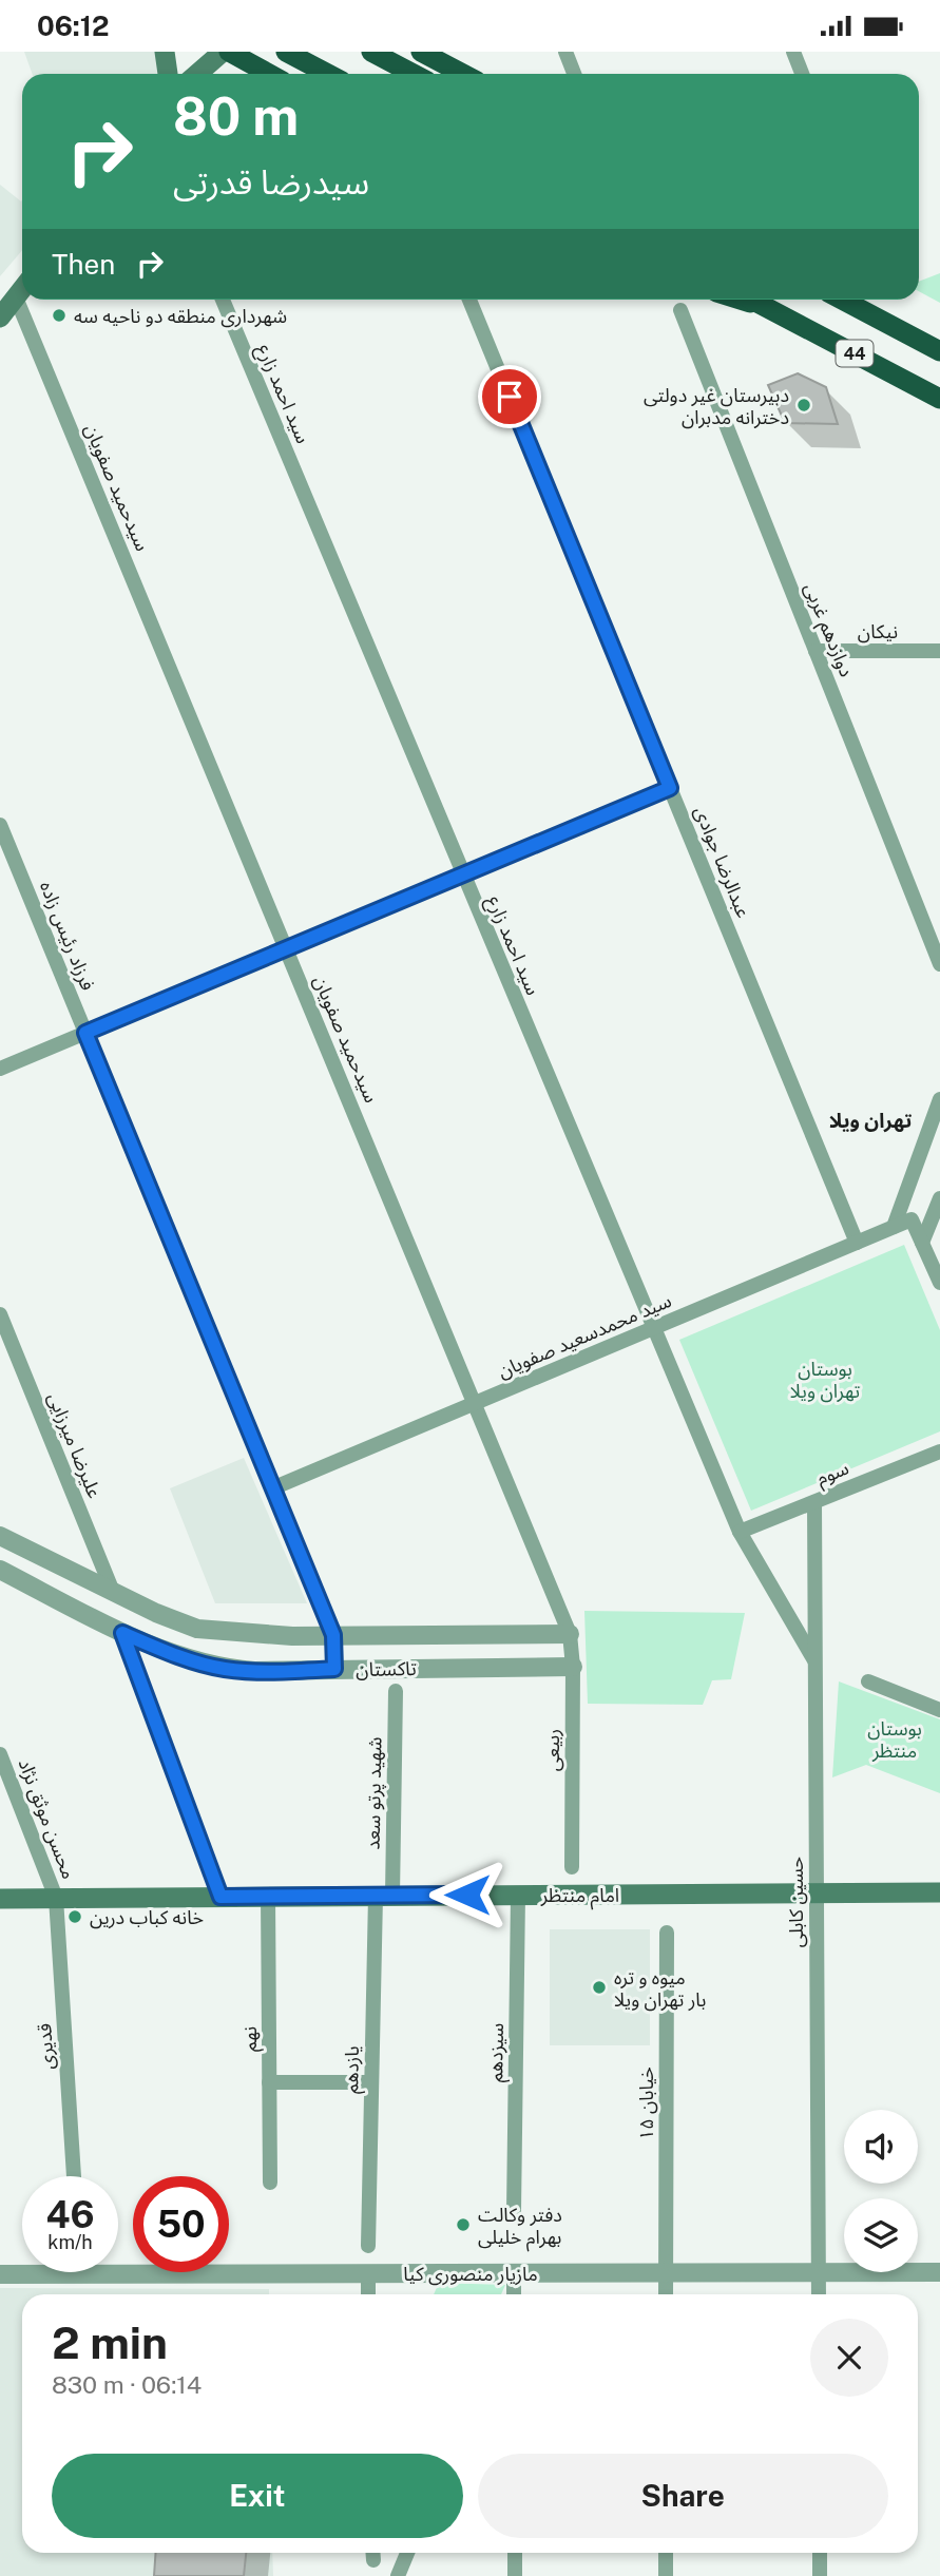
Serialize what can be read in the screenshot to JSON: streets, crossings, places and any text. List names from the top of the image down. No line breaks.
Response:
{"streets":{"highway":["44"],"main road":["امام منتظر"],"street":["سید احمد زارع","سیدحمید صفویان","دوازدهم غربی","نیکان","عبدالرضا جوادی","فرزاد رئیس زاده","سید محمدسعید صفویان","علیرضا میرزایی","سوم","تاکستان","ربیعی","شهید پرتو سعد","محسن موثق نژاد","حسین کابلی","نهم","قدیری","سیزدهم","یازدهم","خیابان ۱۵","مازیار منصوری کیا"]},"crossings":[["سید احمد زارع","سید محمدسعید صفویان"],["سید احمد زارع","سوم"],["سید احمد زارع","حسین کابلی"],["سیدحمید صفویان","سید محمدسعید صفویان"],["سیدحمید صفویان","تاکستان"],["سیدحمید صفویان","ربیعی"],["دوازدهم غربی","نیکان"],["عبدالرضا جوادی","سید محمدسعید صفویان"],["فرزاد رئیس زاده","سید محمدسعید صفویان"],["فرزاد رئیس زاده","تاکستان"],["علیرضا میرزایی","تاکستان"],["سوم","حسین کابلی"],["تاکستان","ربیعی"],["شهید پرتو سعد","امام منتظر"],["شهید پرتو سعد","یازدهم"],["محسن موثق نژاد","امام منتظر"],["محسن موثق نژاد","قدیری"],["امام منتظر","حسین کابلی"],["امام منتظر","نهم"],["امام منتظر","قدیری"],["امام منتظر","سیزدهم"],["امام منتظر","یازدهم"],["حسین کابلی","مازیار منصوری کیا"],["خیابان ۱۵","مازیار منصوری کیا"]],"districts":["تهران ویلا"],"parks":["بوستان تهران ویلا","بوستان منتظر"],"places":["شهرداری منطقه دو ناحیه سه","دبیرستان غیر دولتی دخترانه مدبران","خانه کباب درین","میوه و تره بار تهران ویلا","دفتر وکالت بهرام خلیلی"],"page":{"status":"06:12","turn":["80 m","سیدرضا قدرتی"],"then":"Then","speed":"46 km/h","limit":"50","heading":["2 min","830 m · 06:14"],"buttons":["Exit","Share"]}}
